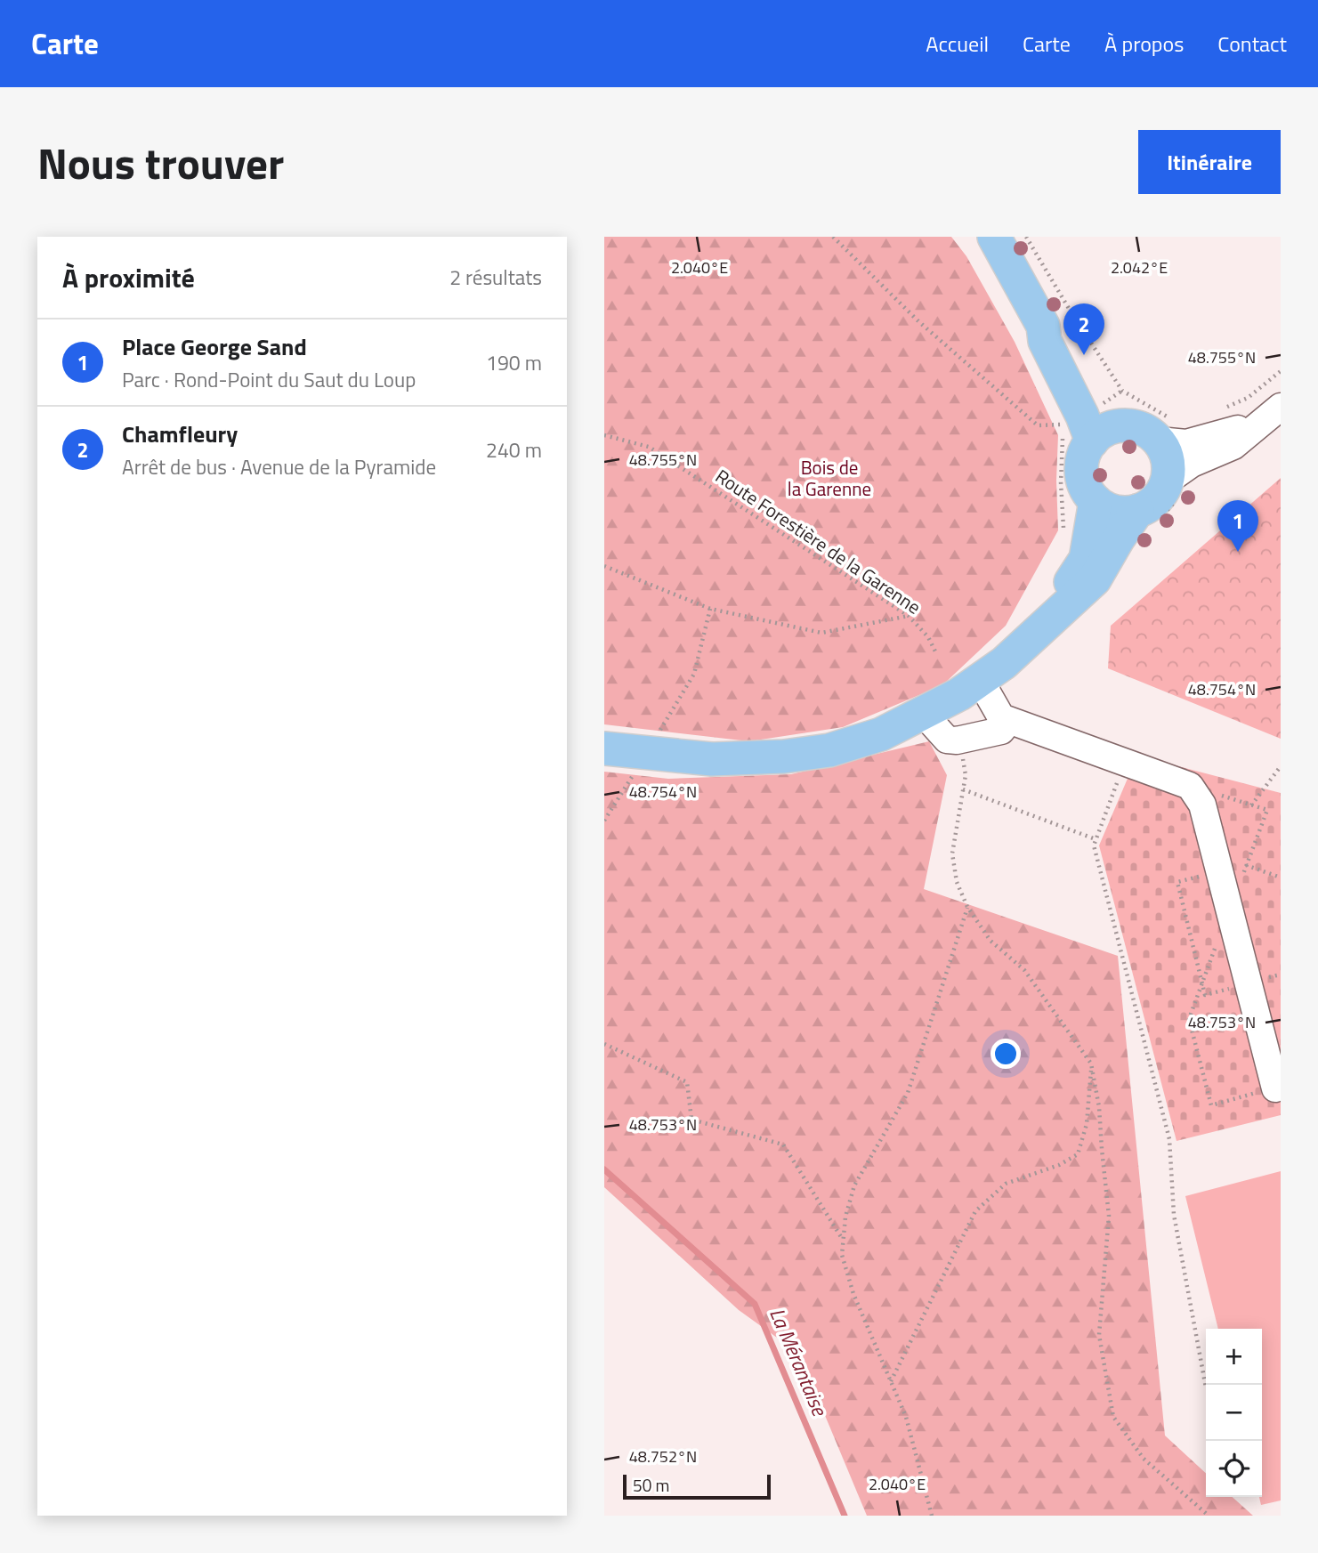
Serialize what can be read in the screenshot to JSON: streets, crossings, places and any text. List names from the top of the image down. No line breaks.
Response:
{"streets":{"path":["Route Forestière de la Garenne"]},"water":["La Mérantaise"],"parks":["Bois de la Garenne"],"scale_bar":"50 m","page":{"header":"Carte","nav":["Accueil","Carte","À propos","Contact"],"title":"Nous trouver","buttons":"Itinéraire","heading":["À proximité","2 résultats"],"pins":["2","1"],"list":[{"mark":"1","name":"Place George Sand","note":"Parc · Rond-Point du Saut du Loup","value":"190 m"},{"mark":"2","name":"Chamfleury","note":"Arrêt de bus · Avenue de la Pyramide","value":"240 m"}],"map_buttons":["+","−"],"scale":"50 m"},"coordinates":["2.040°E","2.042°E","48.755°N","48.754°N","48.753°N","48.752°N"]}
